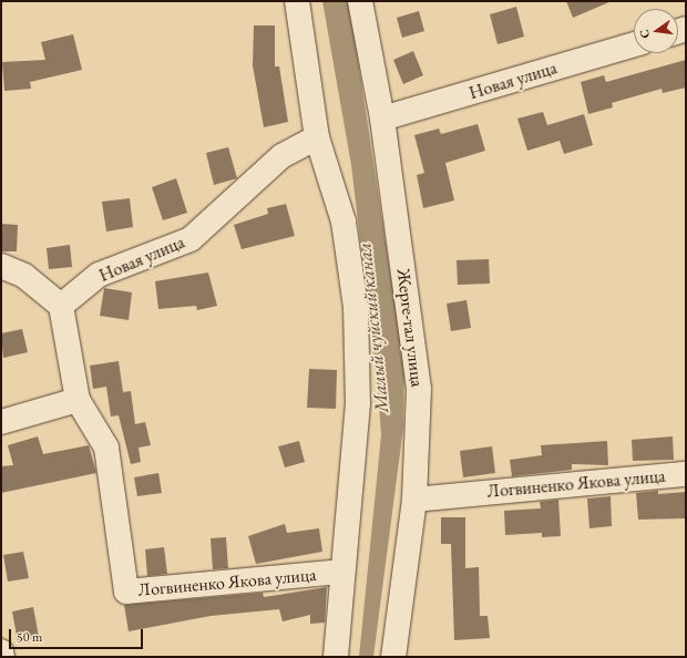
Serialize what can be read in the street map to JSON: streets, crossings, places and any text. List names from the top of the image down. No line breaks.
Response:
{"streets":{"street":["Новая улица","Жерге-тал улица","Логвиненко Якова улица"]},"crossings":[["Новая улица","Жерге-тал улица"],["Жерге-тал улица","Логвиненко Якова улица"]],"water":["Малый чуйский канал"],"scale_bar":"50 m","north":"left"}
